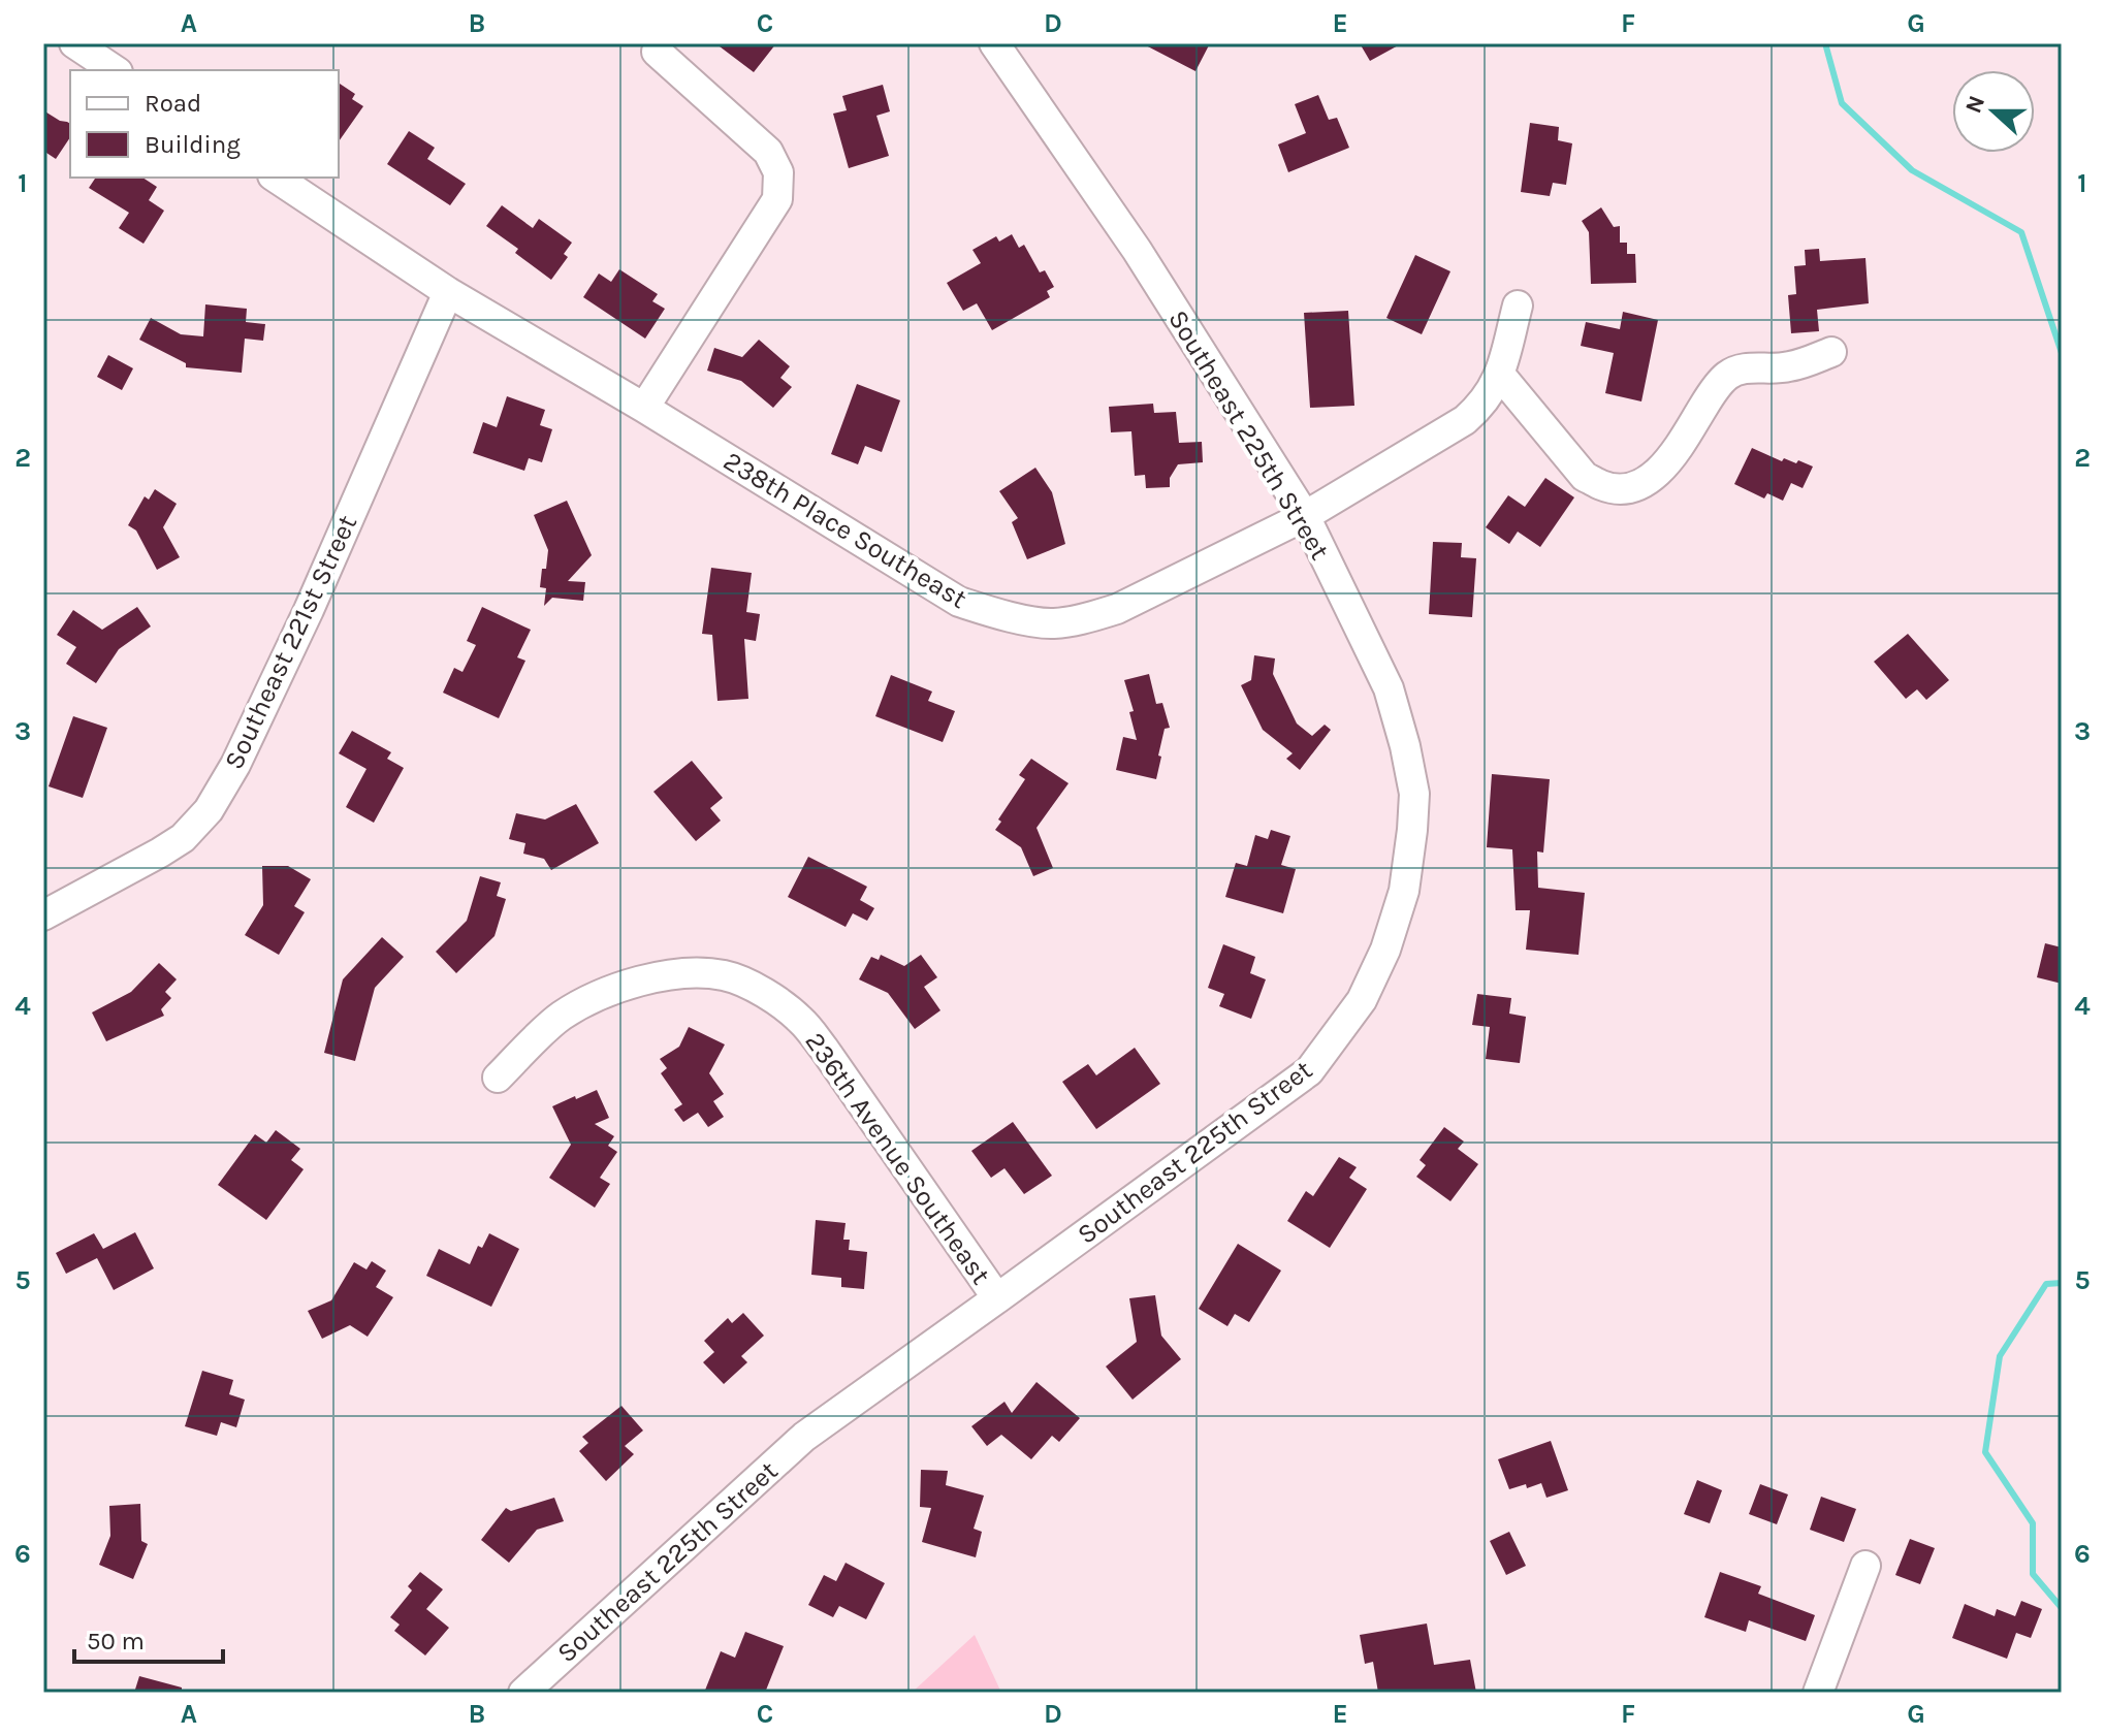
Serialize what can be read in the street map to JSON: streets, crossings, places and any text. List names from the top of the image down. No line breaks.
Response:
{"streets":{"street":["Southeast 225th Street","238th Place Southeast","Southeast 221st Street","236th Avenue Southeast"]},"crossings":[["Southeast 225th Street","238th Place Southeast"],["Southeast 225th Street","236th Avenue Southeast"],["238th Place Southeast","Southeast 221st Street"]],"legend":["Road","Building"],"scale_bar":"50 m","north":"left","grid":{"columns":["A","B","C","D","E","F","G"],"rows":["1","2","3","4","5","6"]}}
